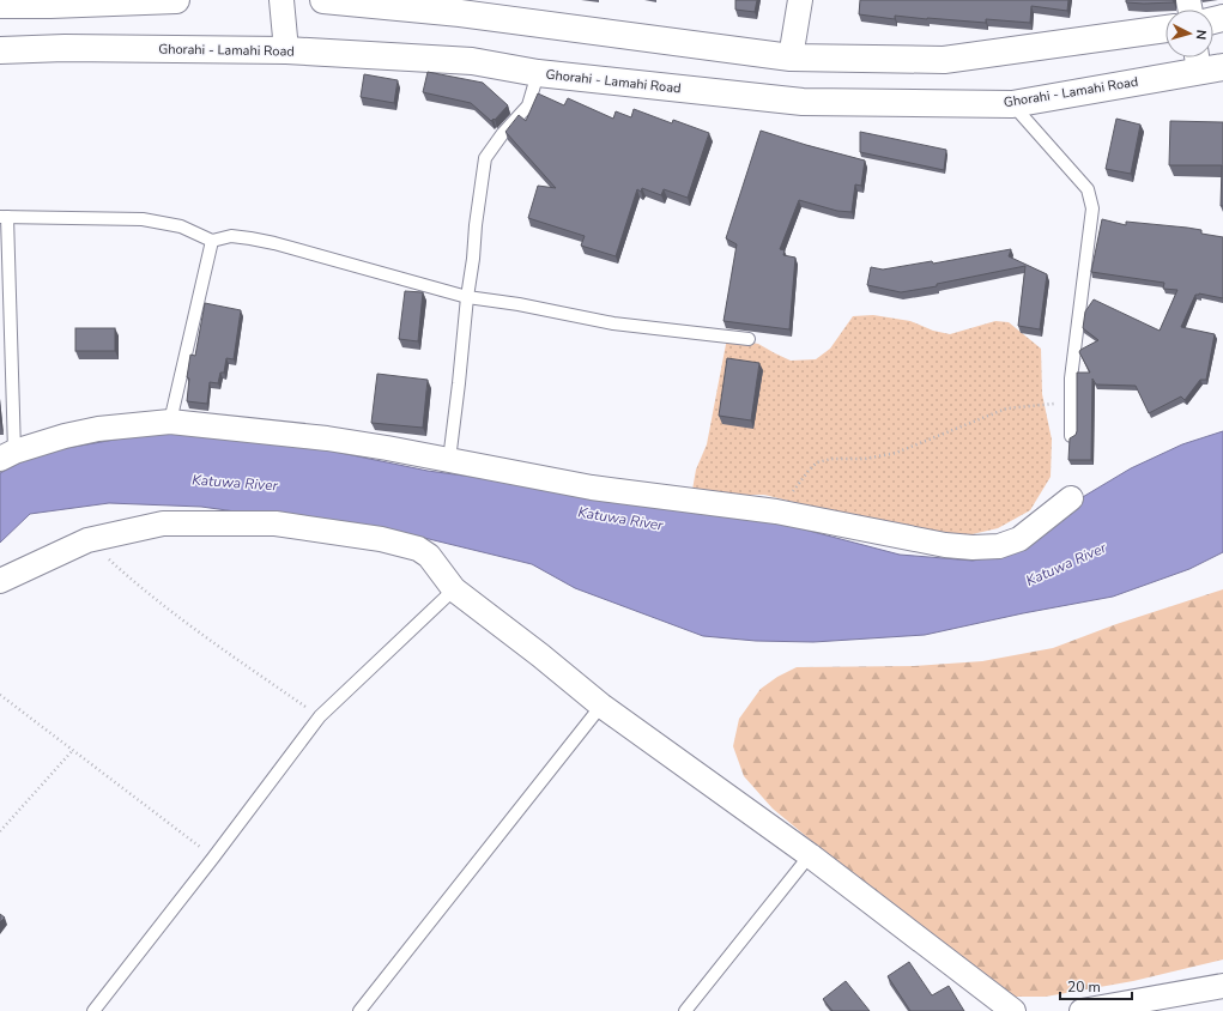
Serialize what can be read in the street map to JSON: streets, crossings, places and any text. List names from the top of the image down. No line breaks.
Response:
{"streets":{"main road":["Ghorahi - Lamahi Road"]},"water":["Katuwa River"],"scale_bar":"20 m","north":"right"}
